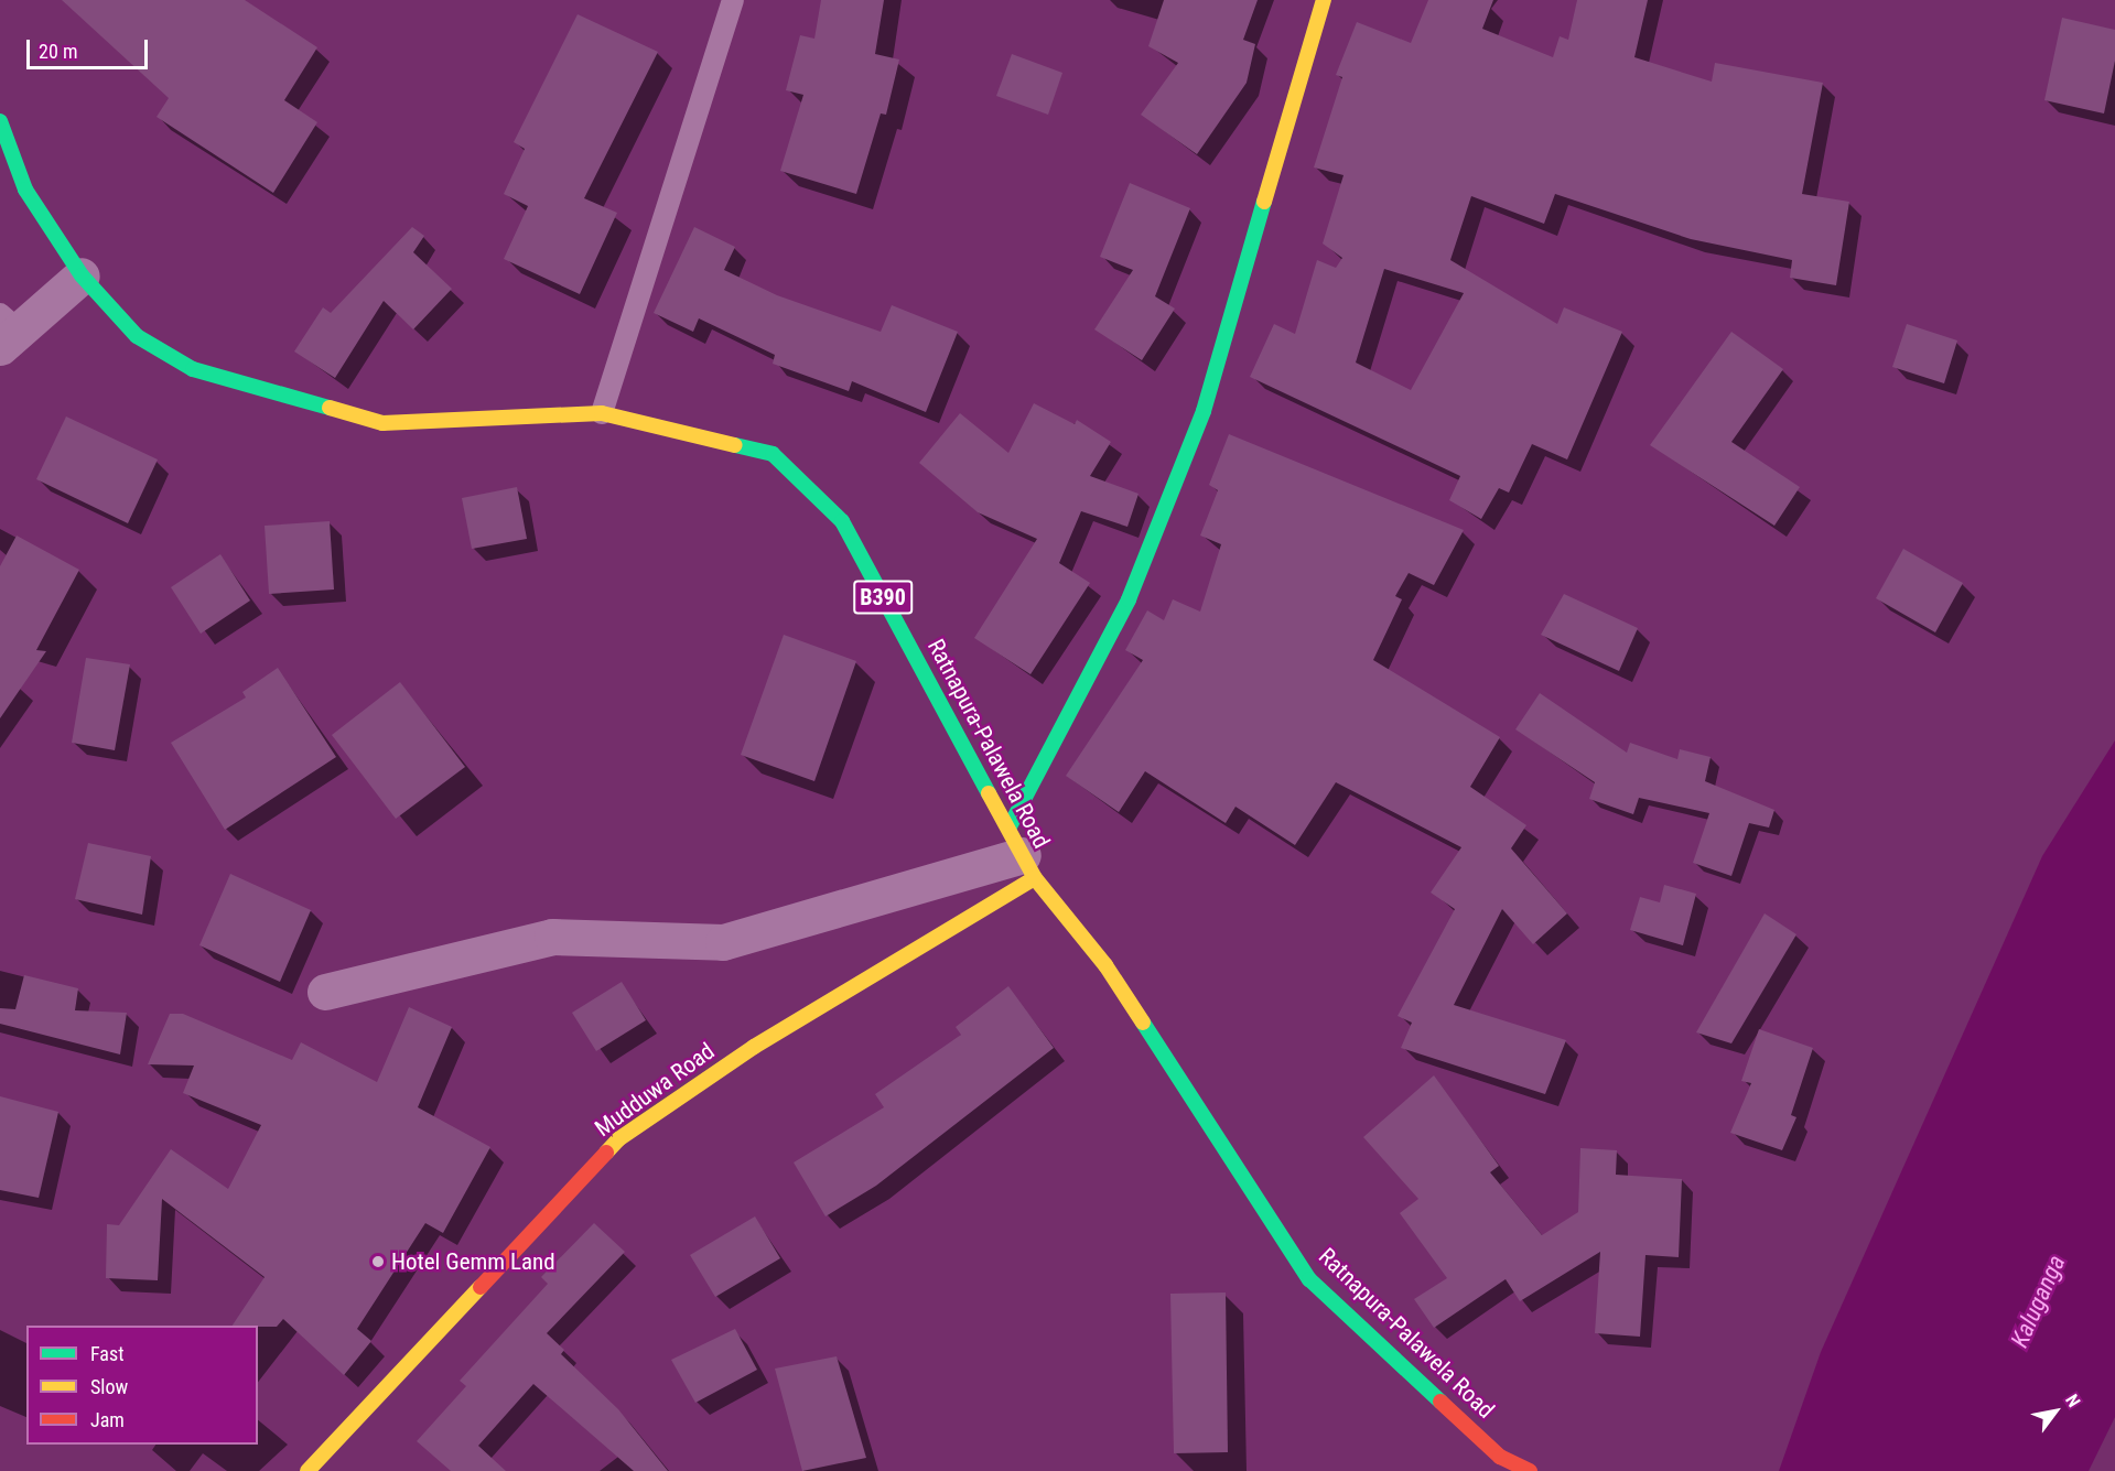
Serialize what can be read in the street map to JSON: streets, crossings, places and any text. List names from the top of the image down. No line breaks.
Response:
{"streets":{"main road":["B390","Ratnapura-Palawela Road","Mudduwa Road"]},"crossings":[["Ratnapura-Palawela Road","Mudduwa Road"]],"water":["Kaluganga"],"places":["Hotel Gemm Land"],"legend":["Fast","Slow","Jam"],"scale_bar":"20 m","north":"top right"}
